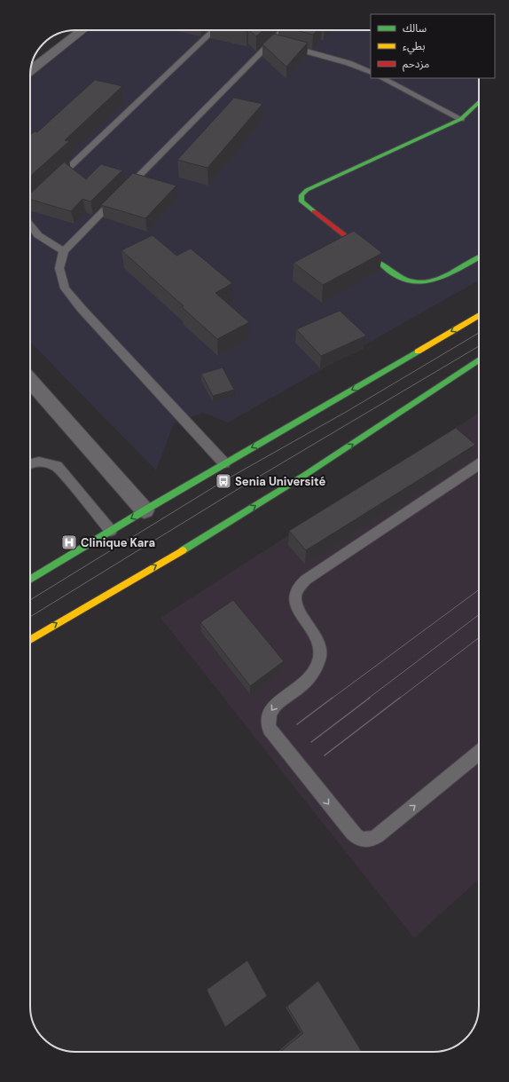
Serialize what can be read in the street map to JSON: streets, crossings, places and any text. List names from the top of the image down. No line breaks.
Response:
{"places":{"bus stop":["Senia Université"],"hospital":["Clinique Kara"]},"legend":["سالك","بطيء","مزدحم"]}
